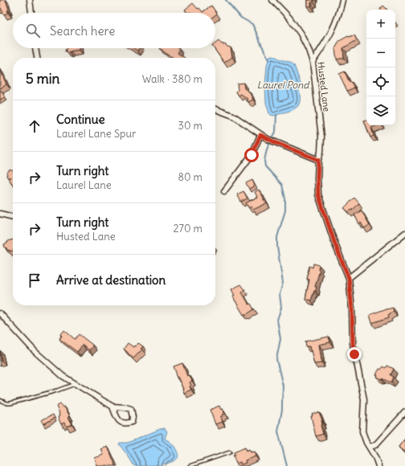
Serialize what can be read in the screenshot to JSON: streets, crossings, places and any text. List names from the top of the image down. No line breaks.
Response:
{"streets":{"street":["Husted Lane"]},"water":["Laurel Pond"],"page":{"map_buttons":["+","−"],"search":"Search here","heading":["5 min","Walk · 380 m"],"list":[["Continue","Laurel Lane Spur","30 m"],["Turn right","Laurel Lane","80 m"],["Turn right","Husted Lane","270 m"],"Arrive at destination"]}}
